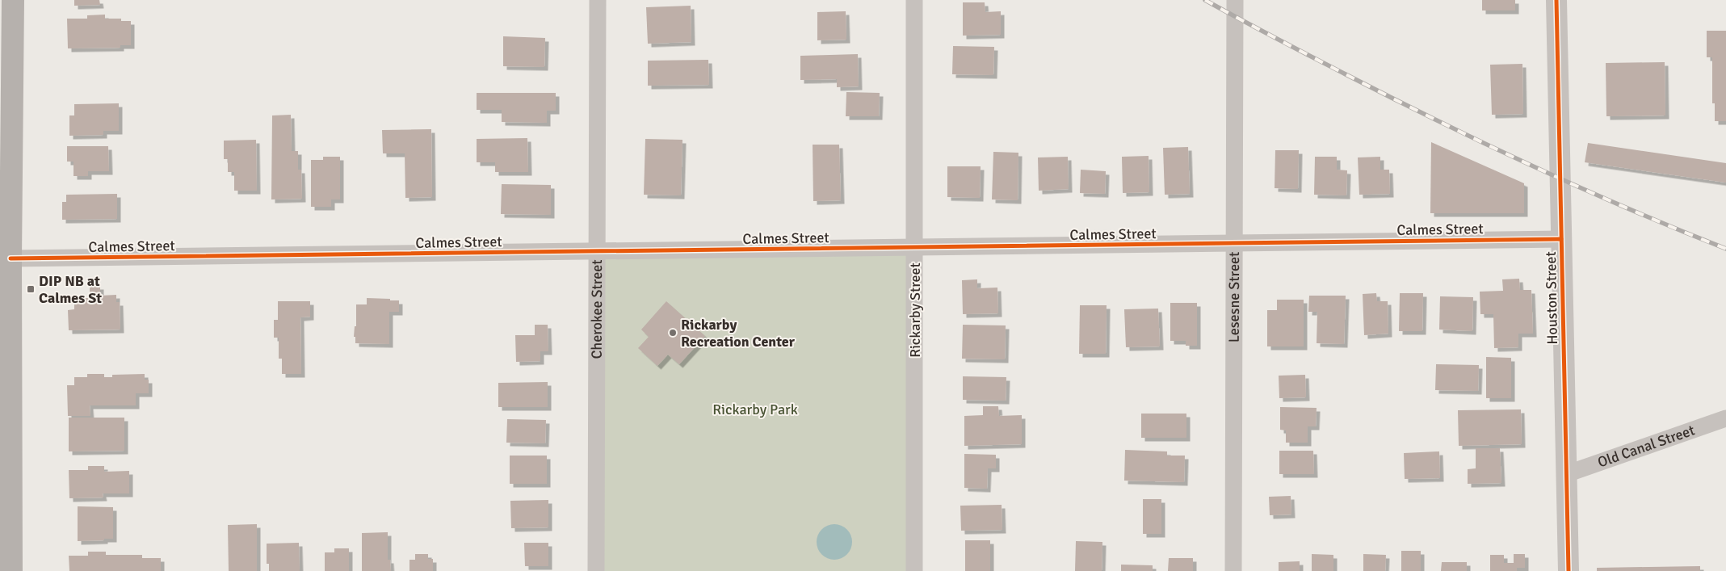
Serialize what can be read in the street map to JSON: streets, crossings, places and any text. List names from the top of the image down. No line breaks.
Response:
{"streets":{"street":["Calmes Street","Lesesne Street","Houston Street","Cherokee Street","Rickarby Street","Old Canal Street"]},"crossings":[["Calmes Street","Lesesne Street"],["Calmes Street","Houston Street"],["Calmes Street","Cherokee Street"],["Calmes Street","Rickarby Street"],["Houston Street","Old Canal Street"]],"parks":["Rickarby Park"],"places":{"transit":["DIP NB at Calmes St"],"other":["Rickarby Recreation Center"]}}
